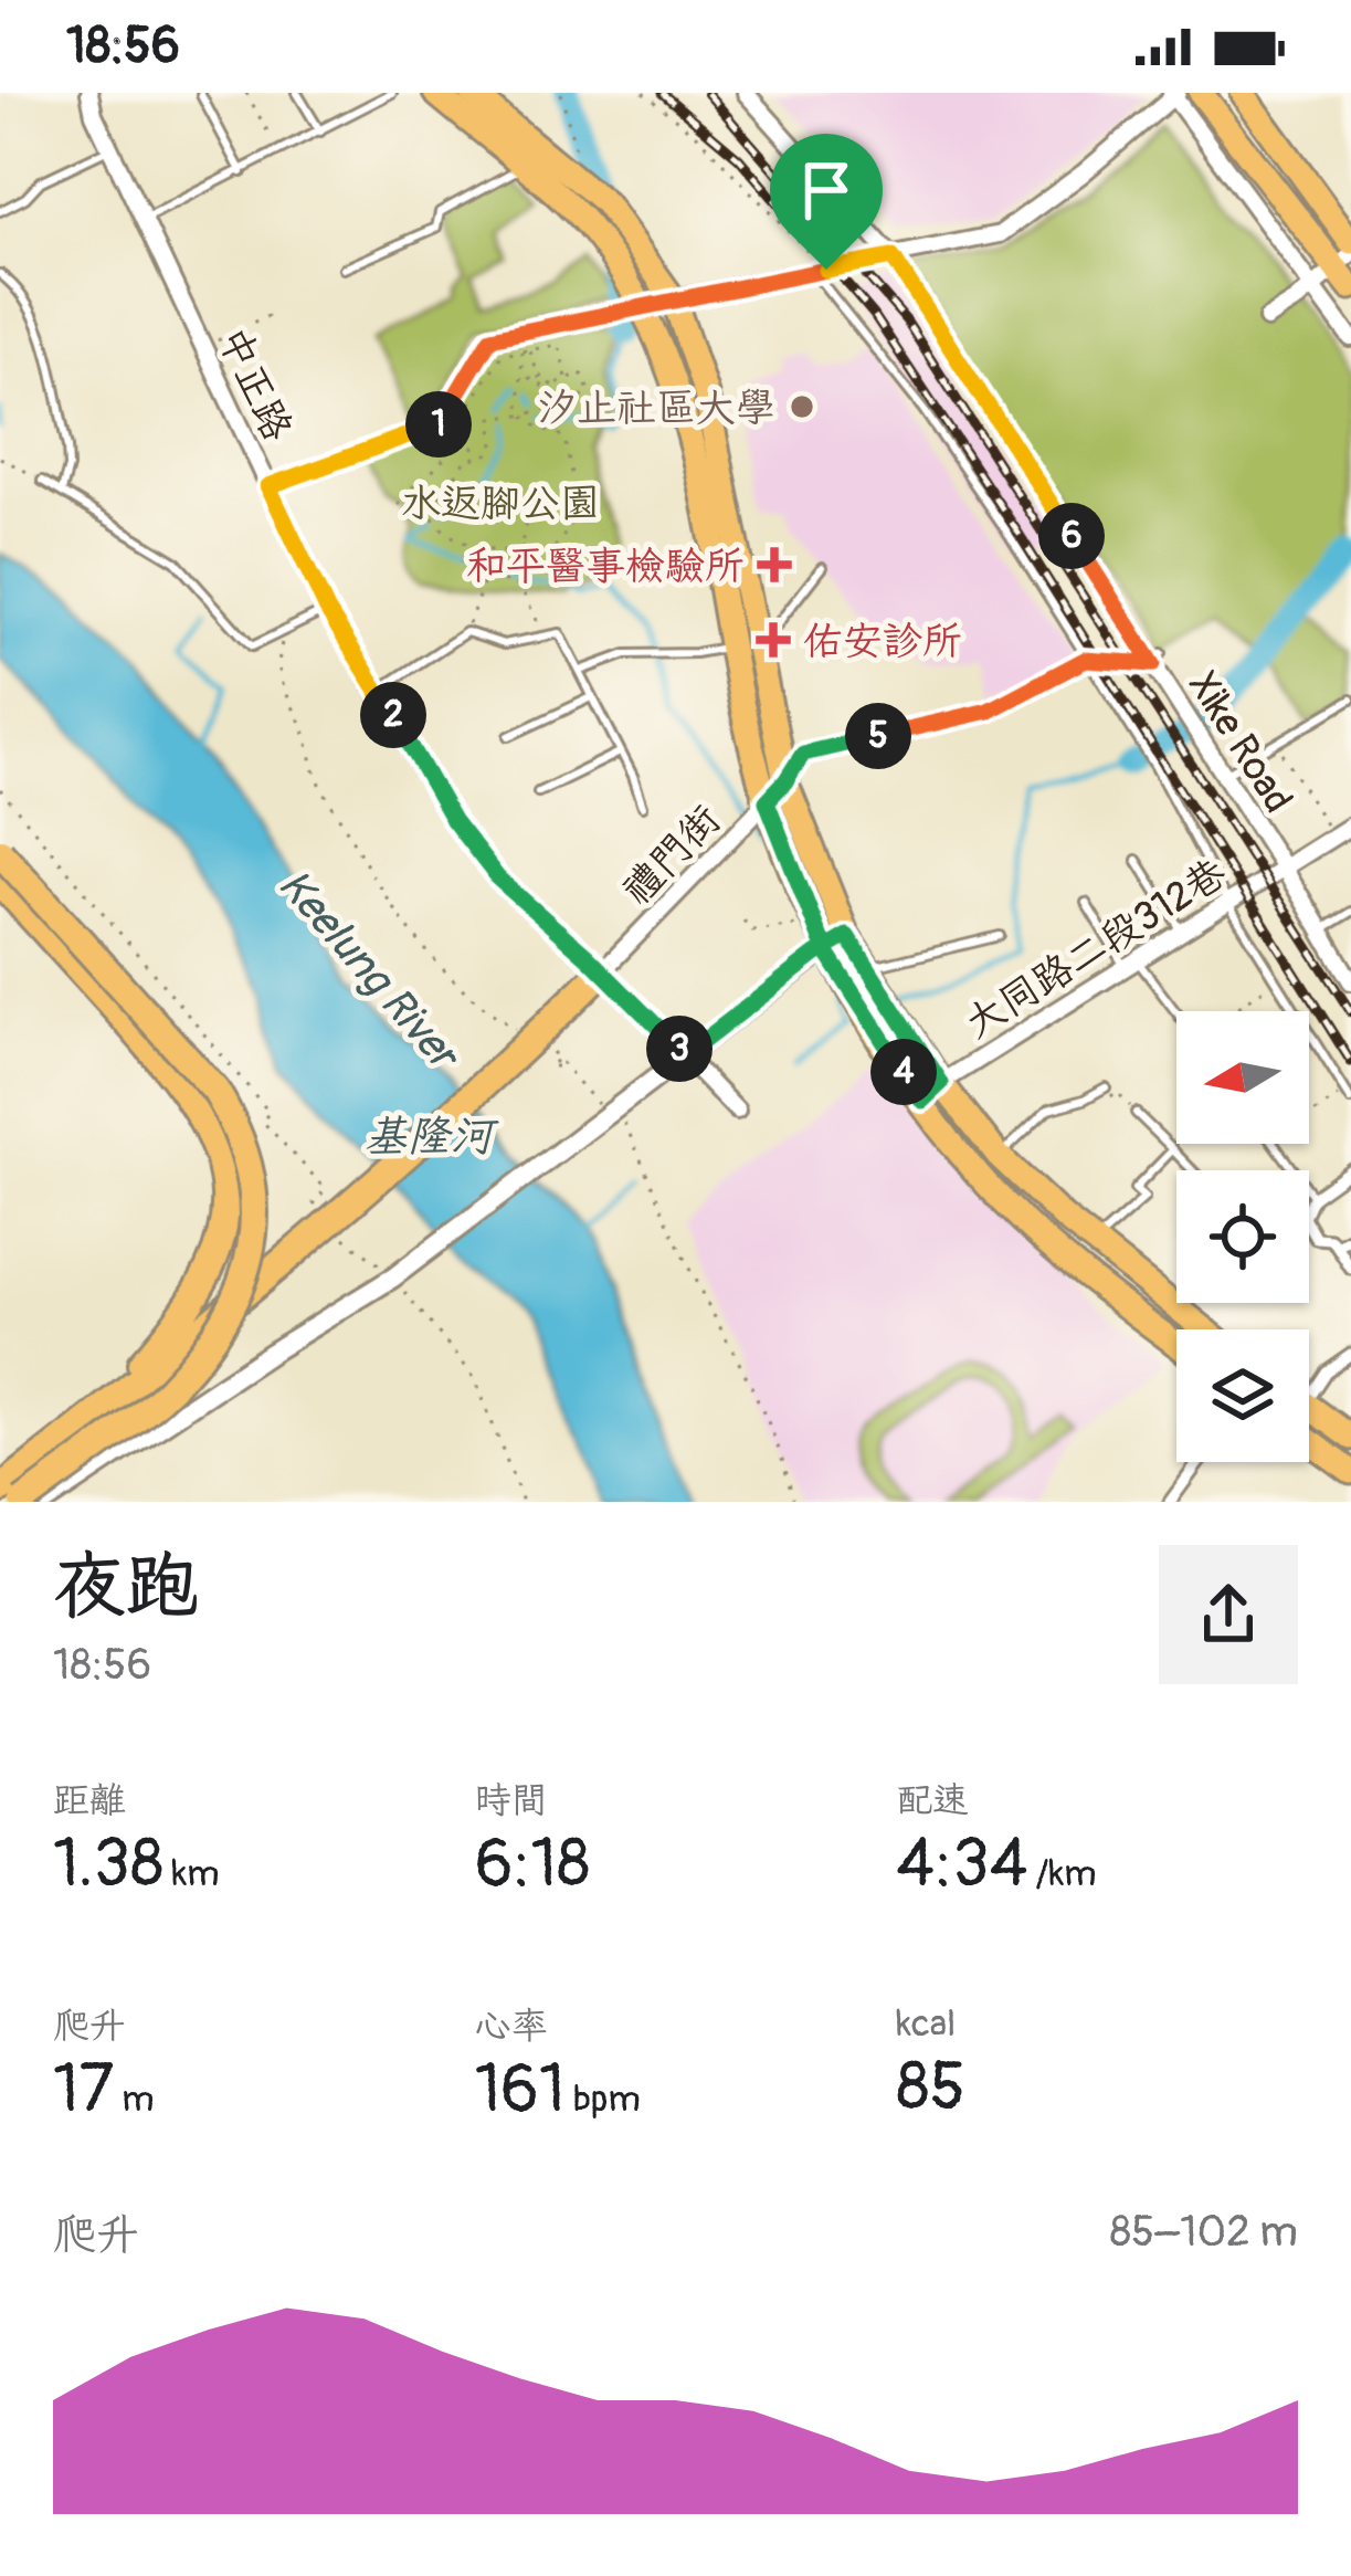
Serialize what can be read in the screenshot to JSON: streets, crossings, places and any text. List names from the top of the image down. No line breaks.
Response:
{"streets":{"street":["中正路","Xike Road","禮門街","大同路二段312巷"]},"crossings":[["中正路","禮門街"],["Xike Road","大同路二段312巷"]],"water":["Keelung River","基隆河"],"parks":["水返腳公園"],"places":{"other":["汐止社區大學"],"health":["和平醫事檢驗所","佑安診所"]},"north":"left","page":{"status":"18:56","pins":["1","6","2","5","3","4"],"heading":["夜跑","18:56"],"stats":[["距離","1.38 km"],["時間","6:18"],["配速","4:34 /km"],["爬升","17 m"],["心率","161 bpm"],["kcal","85"]],"chart":["爬升","85–102 m"]}}
